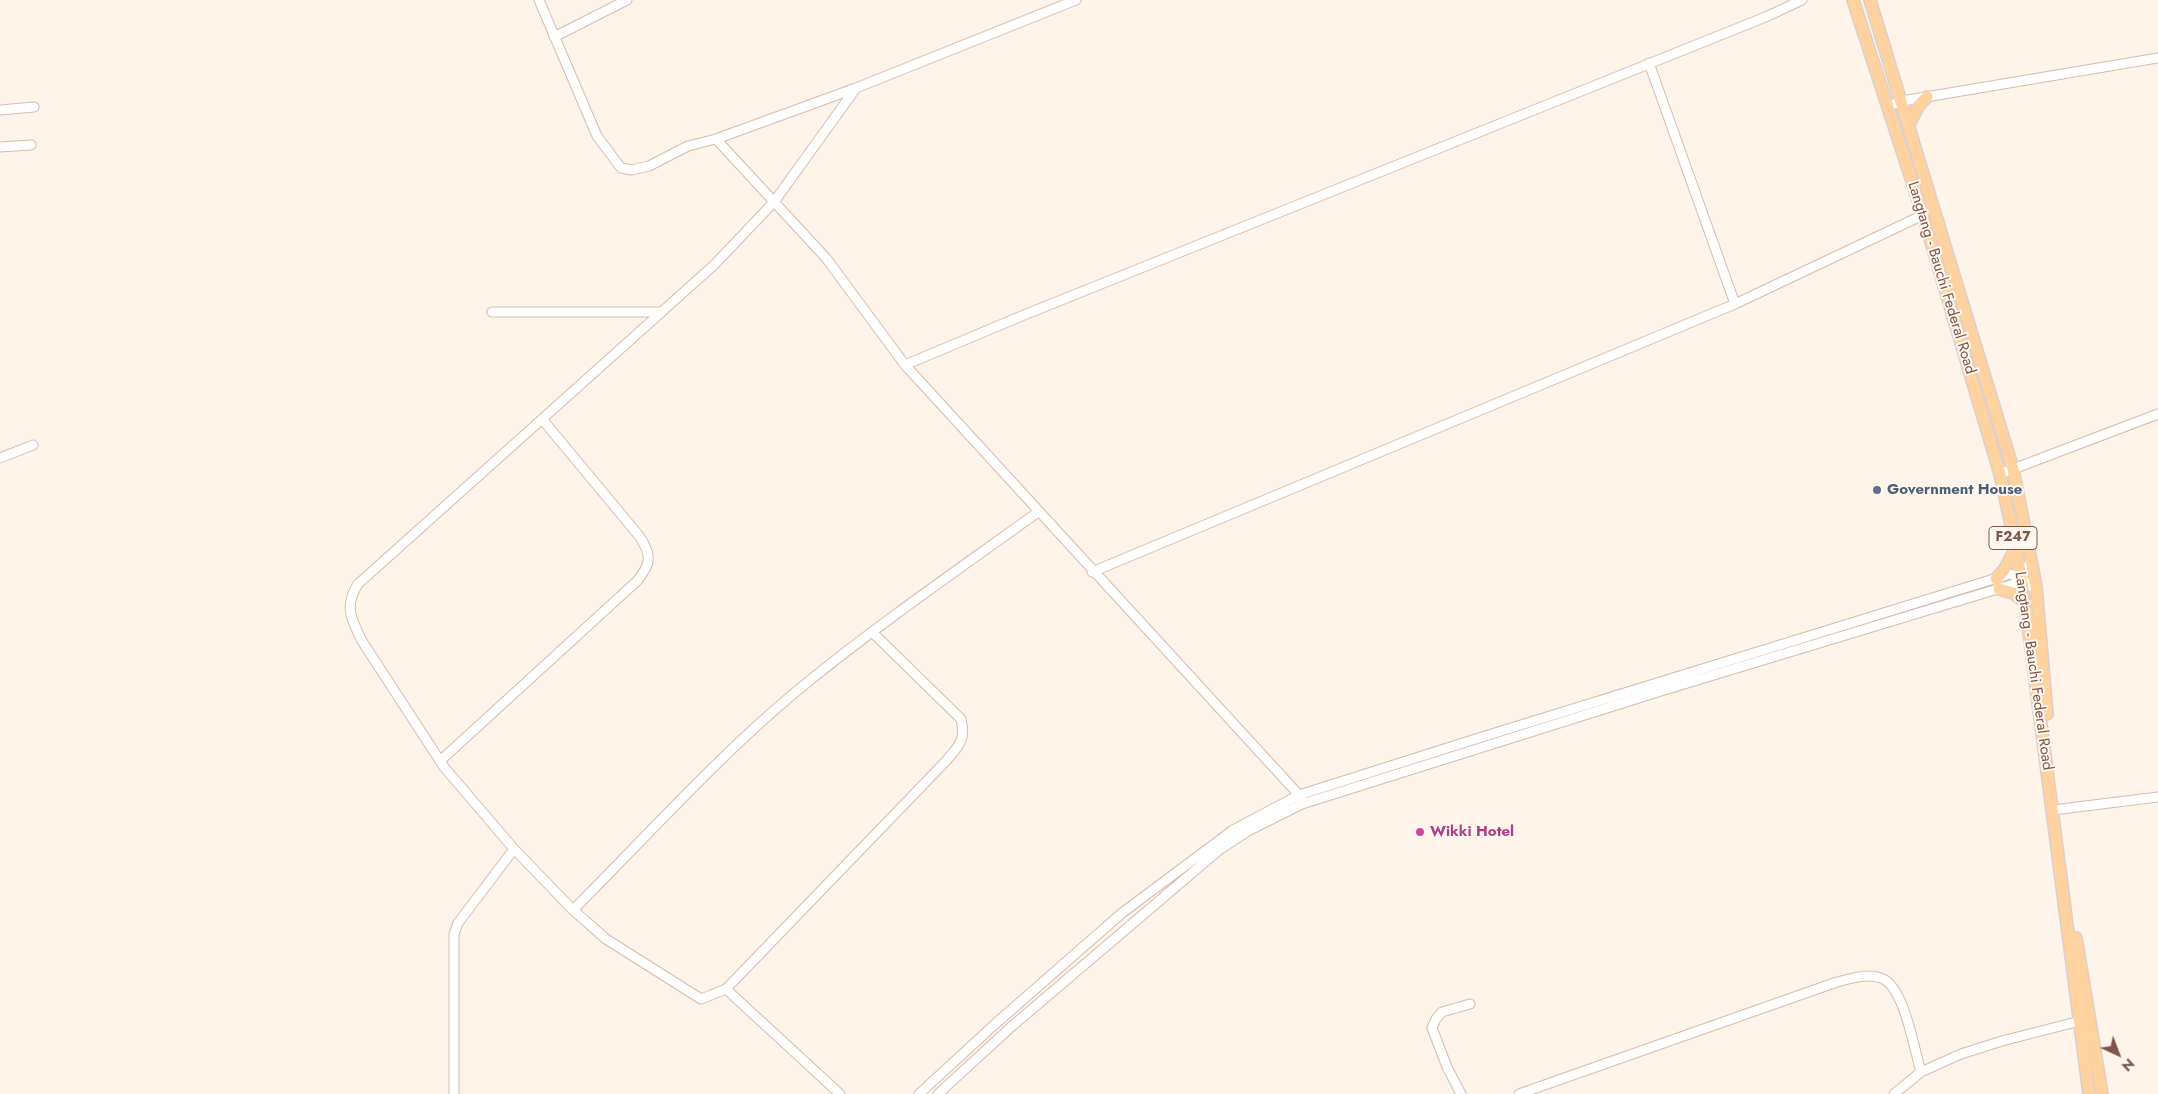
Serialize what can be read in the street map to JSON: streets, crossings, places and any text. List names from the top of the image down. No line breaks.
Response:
{"streets":{"main road":["Langtang - Bauchi Federal Road","F247"]},"places":["Government House","Wikki Hotel"],"north":"bottom right"}
